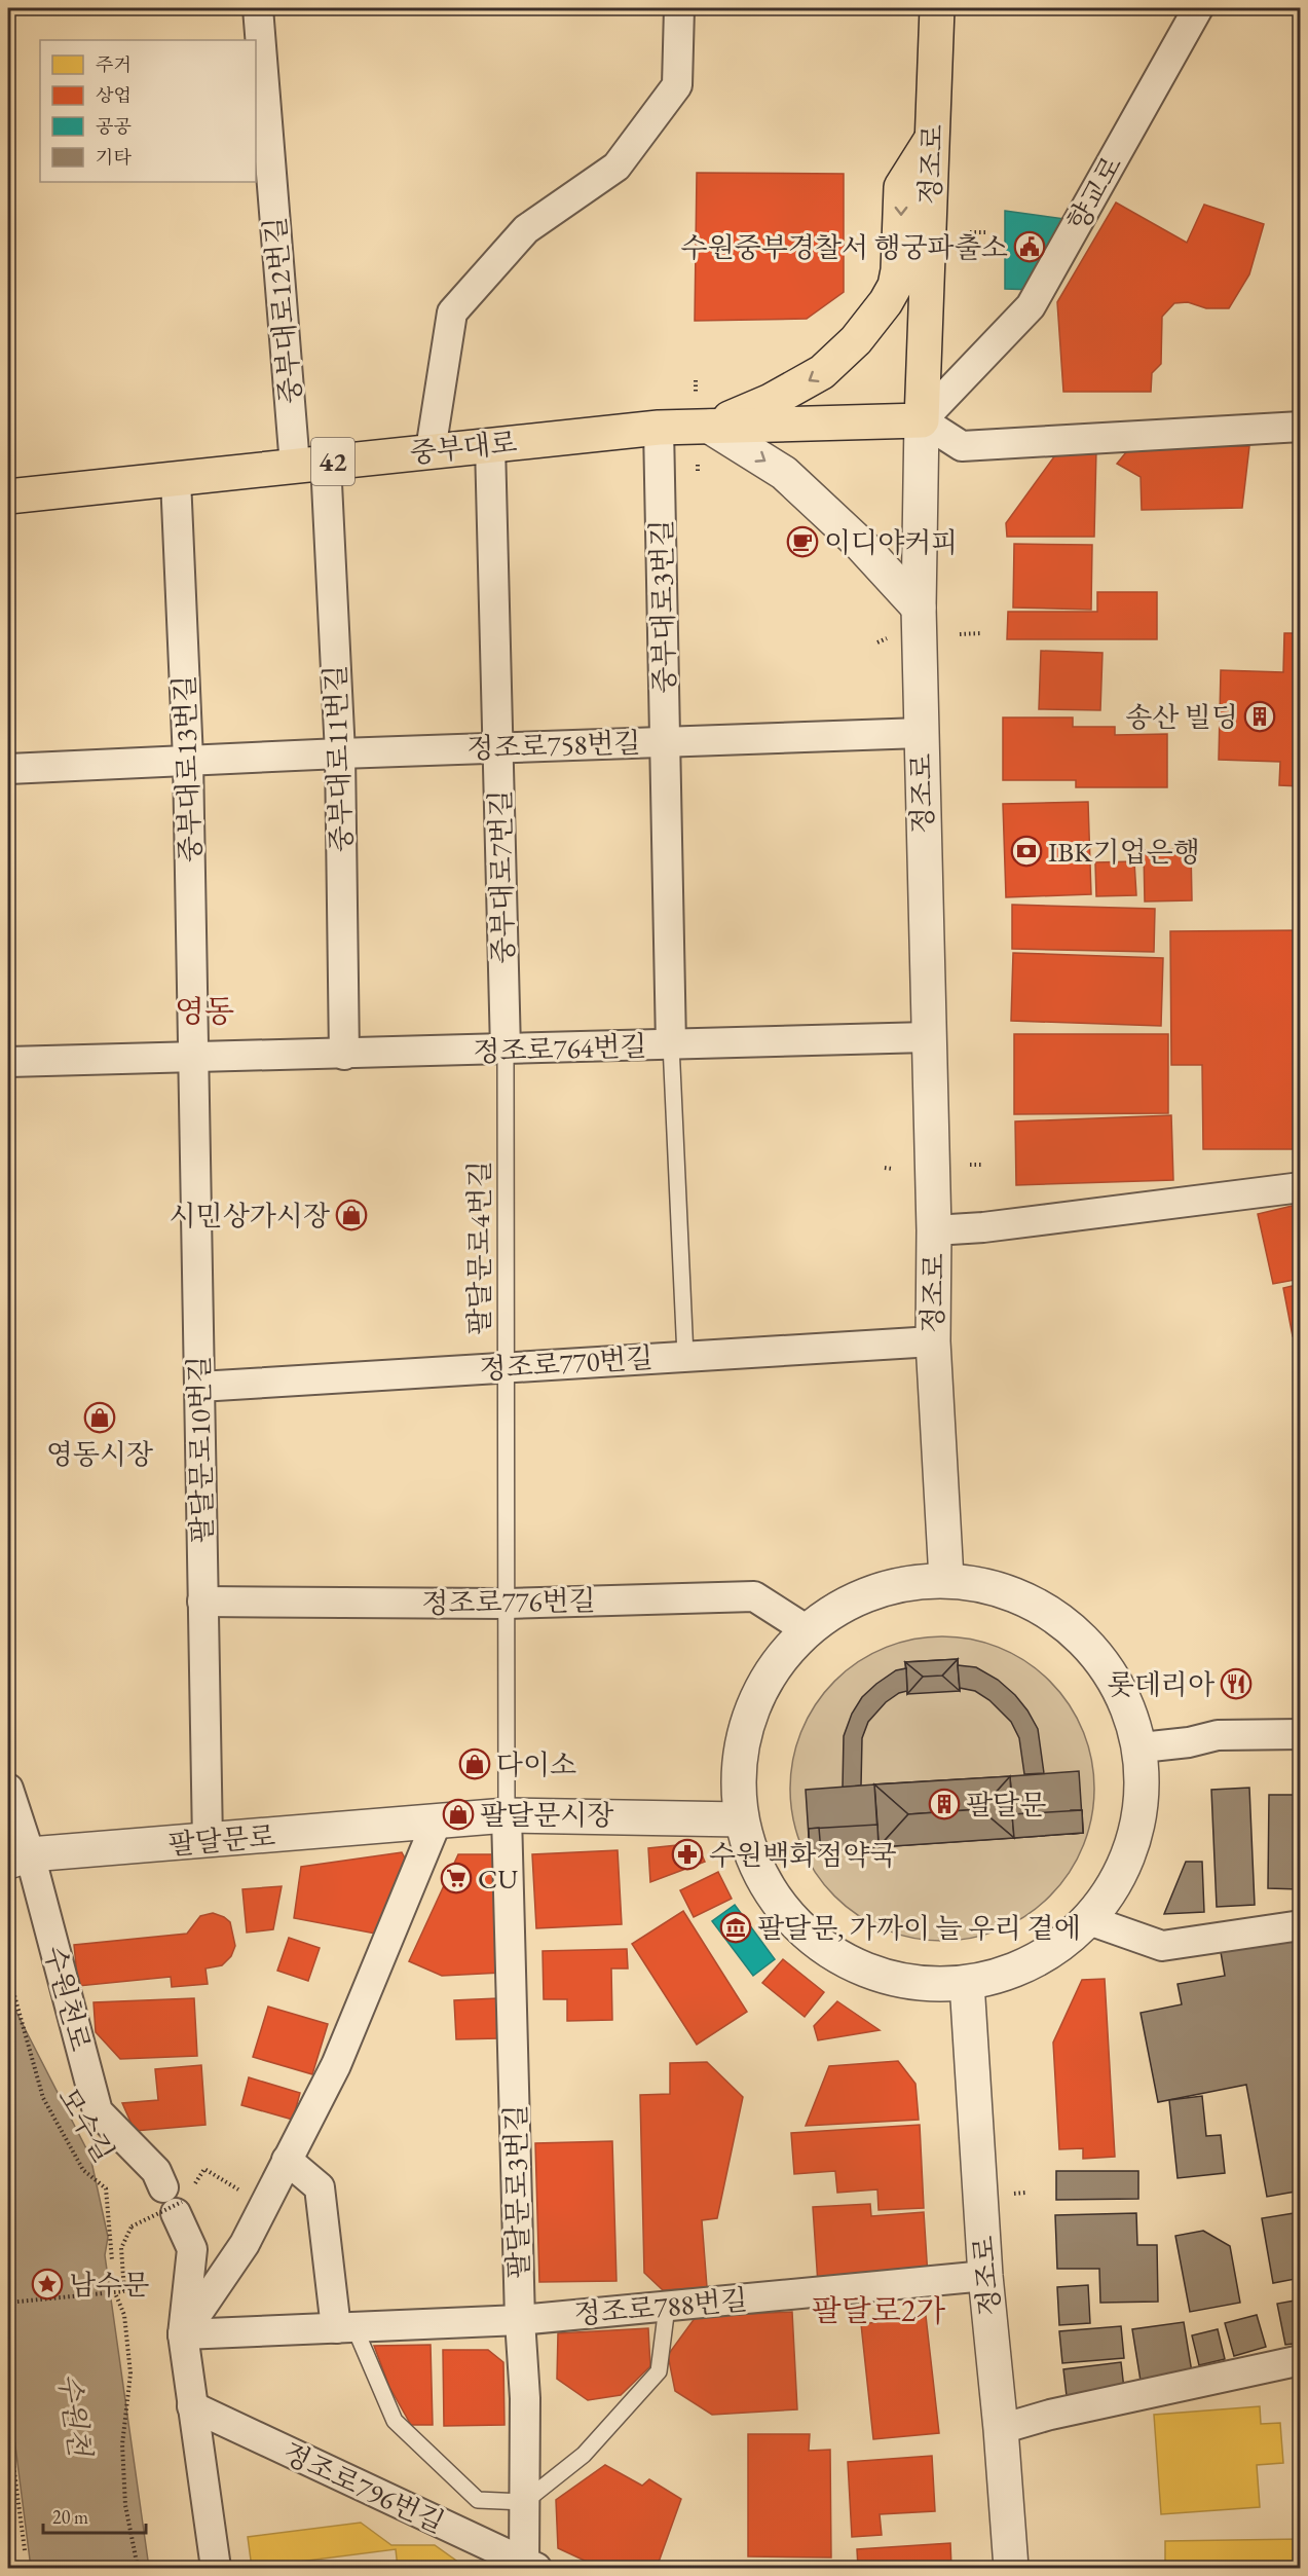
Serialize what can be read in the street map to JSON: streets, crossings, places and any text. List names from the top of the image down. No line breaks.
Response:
{"streets":{"main road":["정조로","중부대로","42"],"street":["향교로","중부대로12번길","중부대로3번길","정조로758번길","중부대로11번길","중부대로13번길","중부대로7번길","정조로764번길","정조로770번길","팔달문로10번길","정조로776번길","팔달문로","수원천로","팔달문로3번길","정조로788번길","정조로796번길"],"lane":["팔달문로4번길"],"path":["모수길"]},"crossings":[["정조로","향교로"],["정조로","중부대로"],["정조로","정조로758번길"],["정조로","정조로764번길"],["정조로","정조로770번길"],["정조로","정조로788번길"],["향교로","중부대로"],["중부대로12번길","중부대로"],["중부대로12번길","중부대로11번길"],["중부대로","중부대로3번길"],["중부대로","중부대로11번길"],["중부대로","중부대로13번길"],["중부대로","중부대로7번길"],["중부대로3번길","정조로758번길"],["중부대로3번길","정조로764번길"],["정조로758번길","중부대로11번길"],["정조로758번길","중부대로13번길"],["정조로758번길","중부대로7번길"],["중부대로11번길","정조로764번길"],["중부대로13번길","정조로764번길"],["중부대로13번길","팔달문로10번길"],["중부대로7번길","정조로764번길"],["중부대로7번길","팔달문로4번길"],["정조로764번길","팔달문로4번길"],["정조로764번길","팔달문로10번길"],["팔달문로4번길","정조로770번길"],["팔달문로4번길","정조로776번길"],["팔달문로4번길","팔달문로"],["팔달문로4번길","팔달문로3번길"],["정조로770번길","팔달문로10번길"],["팔달문로10번길","정조로776번길"],["팔달문로10번길","팔달문로"],["팔달문로","수원천로"],["팔달문로","팔달문로3번길"],["수원천로","정조로788번길"],["수원천로","정조로796번길"],["팔달문로3번길","정조로788번길"],["팔달문로3번길","정조로796번길"]],"districts":["영동","팔달로2가"],"water":["수원천"],"places":{"public building":["수원중부경찰서 행궁파출소"],"cafe":["이디야커피"],"building":["송산 빌딩","팔달문"],"bank":["IBK기업은행"],"shop":["시민상가시장","영동시장","다이소","팔달문시장"],"restaurant":["롯데리아"],"pharmacy":["수원백화점약국"],"supermarket":["CU"],"museum":["팔달문, 가까이 늘 우리 곁에"],"place":["남수문"]},"legend":["주거","상업","공공","기타"],"scale_bar":"20 m"}
